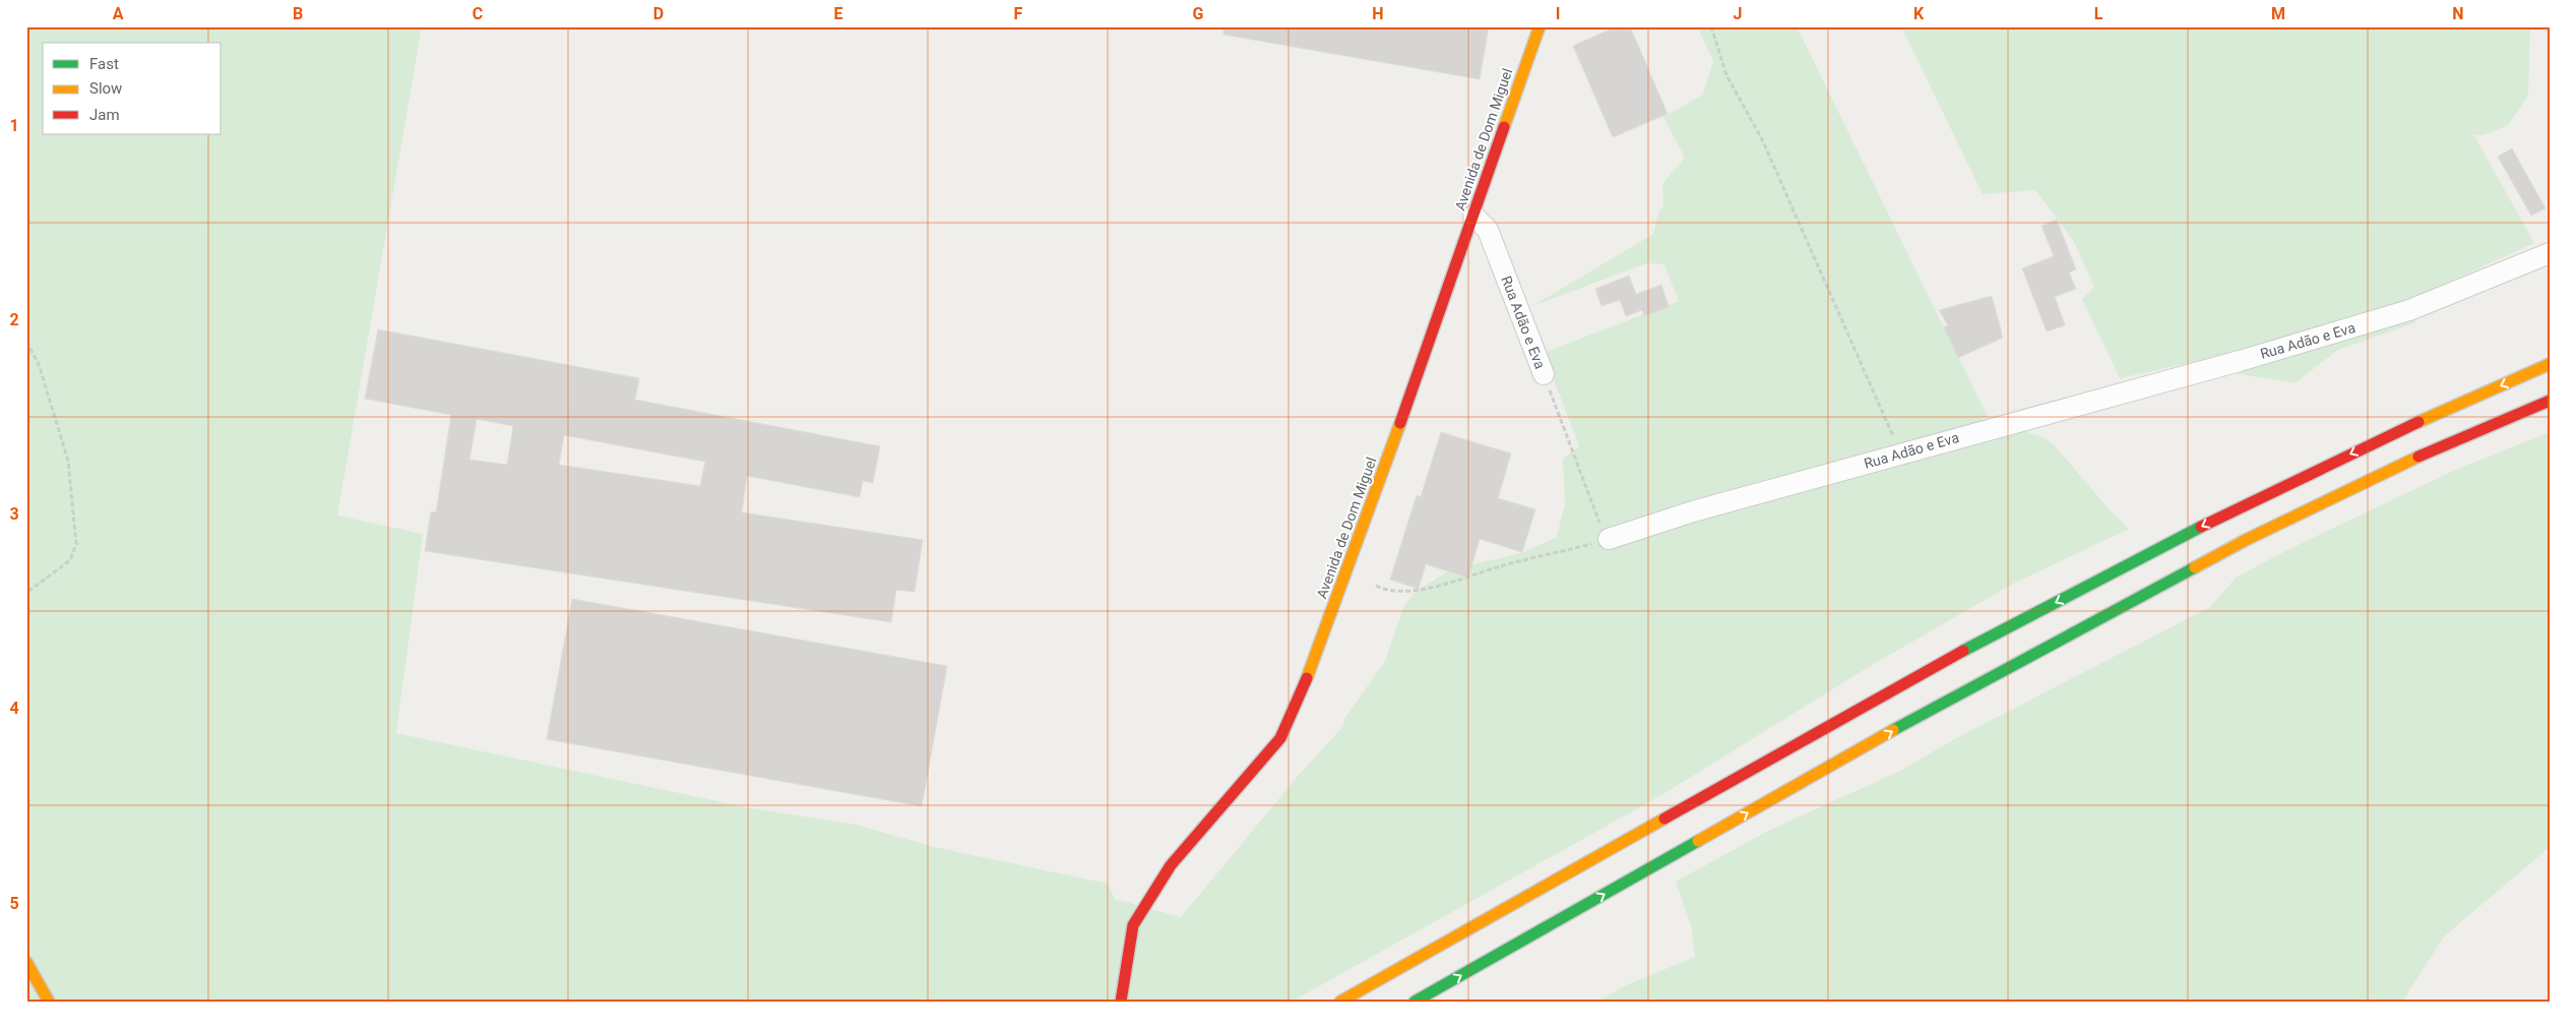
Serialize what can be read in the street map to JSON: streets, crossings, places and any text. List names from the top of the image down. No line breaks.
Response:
{"streets":{"main road":["Avenida de Dom Miguel"],"street":["Rua Adão e Eva"]},"crossings":[["Avenida de Dom Miguel","Rua Adão e Eva"]],"legend":["Fast","Slow","Jam"],"grid":{"columns":["A","B","C","D","E","F","G","H","I","J","K","L","M","N"],"rows":["1","2","3","4","5"]}}
